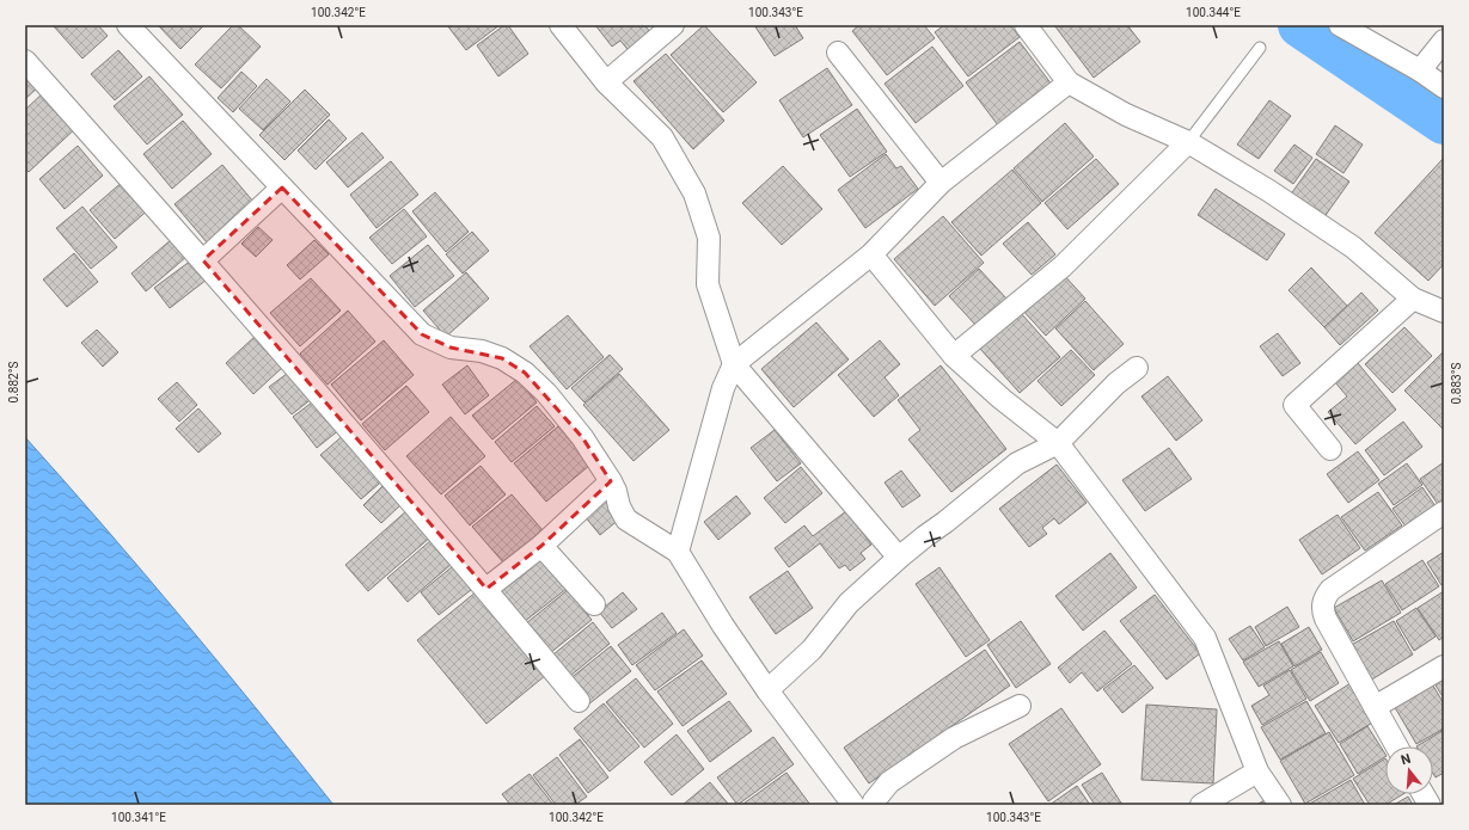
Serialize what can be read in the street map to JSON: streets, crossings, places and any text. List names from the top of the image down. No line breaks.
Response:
{"north":"top","coordinates":["100.342°E","100.343°E","100.344°E","0.882°S","0.883°S","100.341°E"]}
